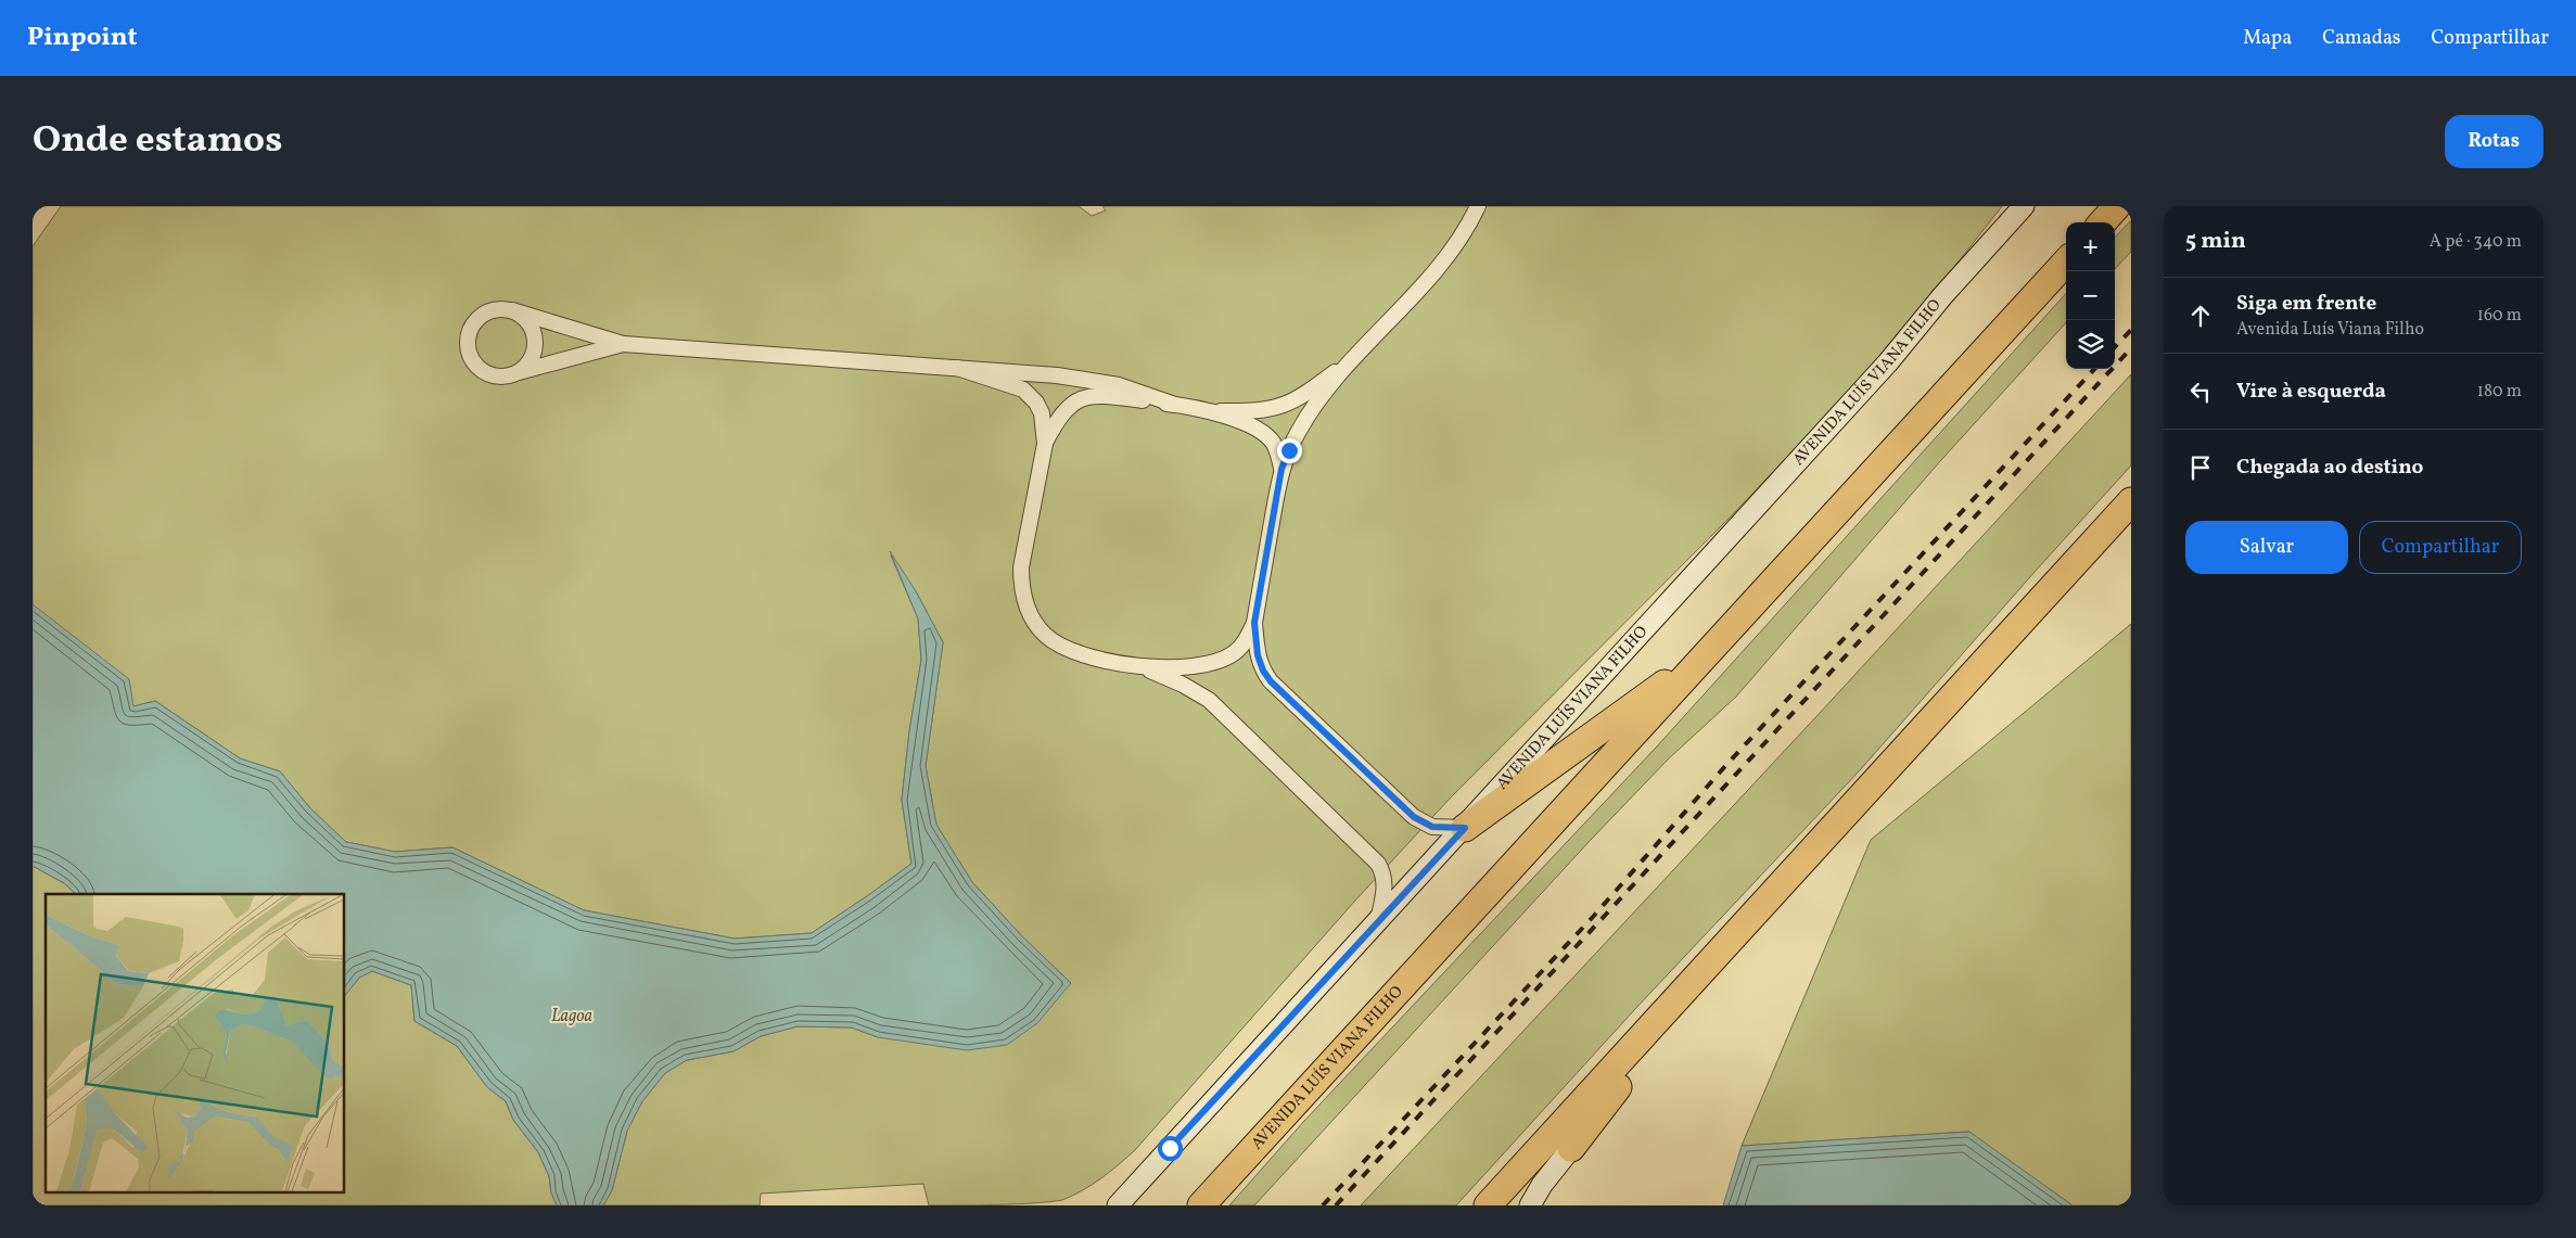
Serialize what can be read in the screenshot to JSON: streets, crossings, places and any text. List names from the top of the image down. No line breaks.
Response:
{"streets":{"highway":["AVENIDA LUÍS VIANA FILHO"]},"water":["Lagoa"],"page":{"header":"Pinpoint","nav":["Mapa","Camadas","Compartilhar"],"title":"Onde estamos","buttons":["Rotas",["Salvar","Compartilhar"]],"heading":["5 min","A pé · 340 m"],"map_buttons":["+","−"],"list":[["Siga em frente","Avenida Luís Viana Filho","160 m"],["Vire à esquerda","180 m"],"Chegada ao destino"]}}
